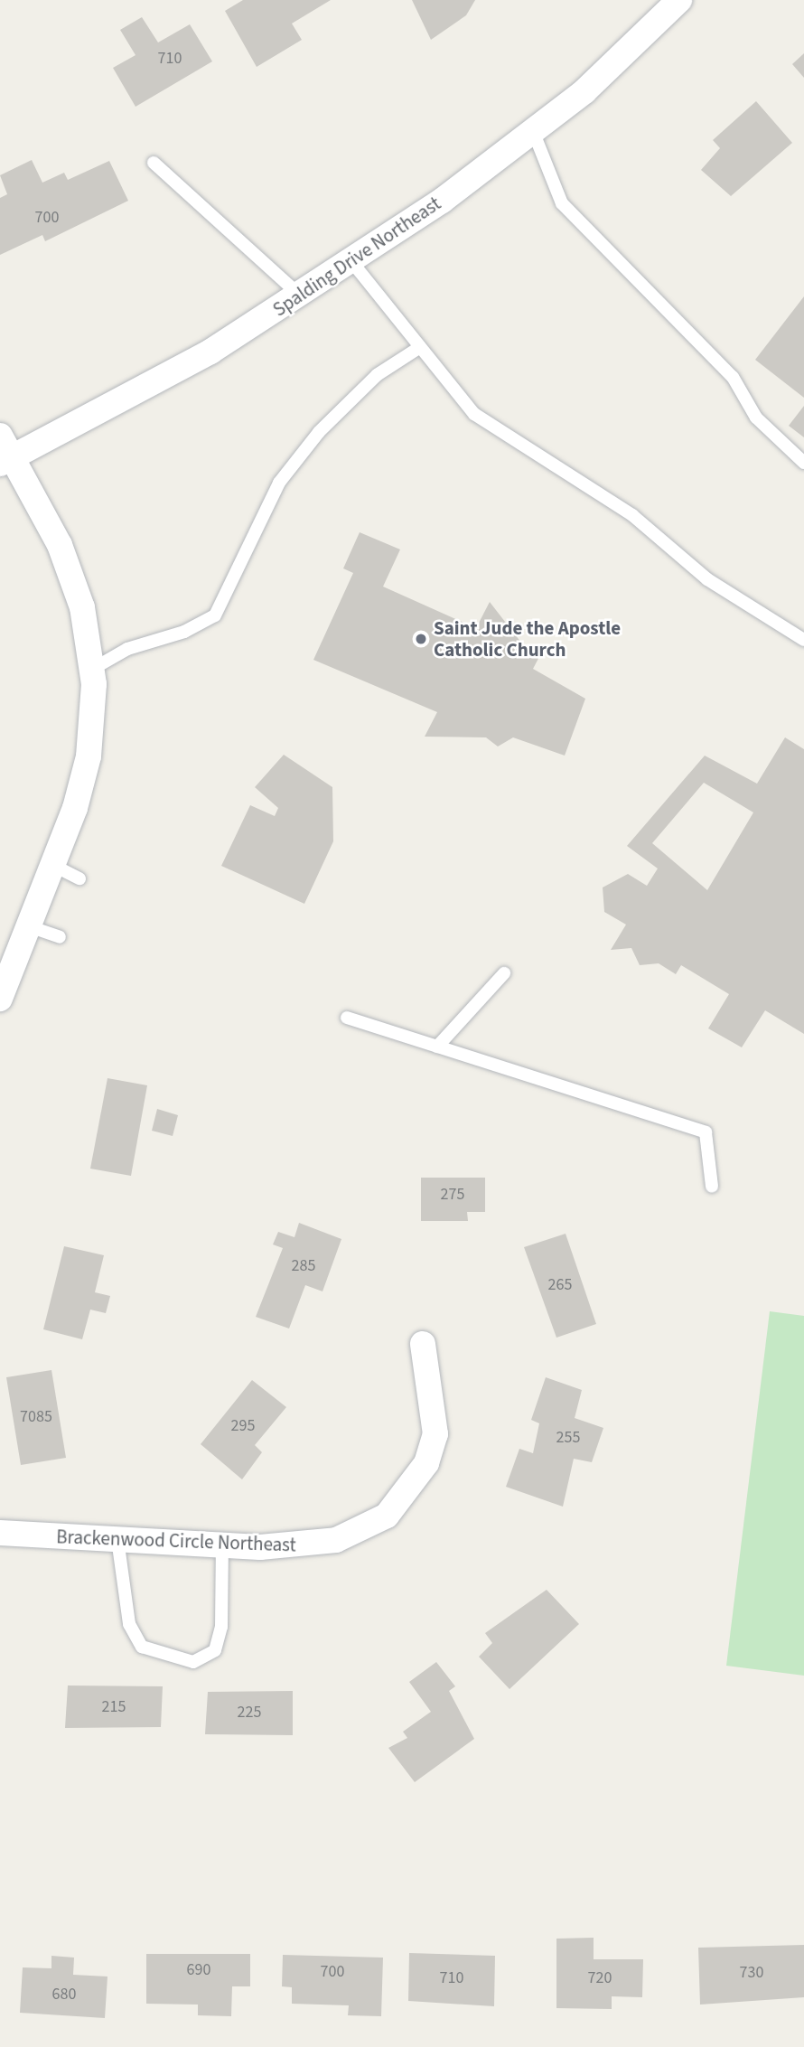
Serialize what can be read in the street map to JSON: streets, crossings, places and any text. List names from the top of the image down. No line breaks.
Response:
{"streets":{"street":["Spalding Drive Northeast","Brackenwood Circle Northeast"]},"places":["Saint Jude the Apostle Catholic Church"],"house_numbers":["710","700","275","285","265","7085","295","255","215","225","690","700","730","710","720","680"]}
